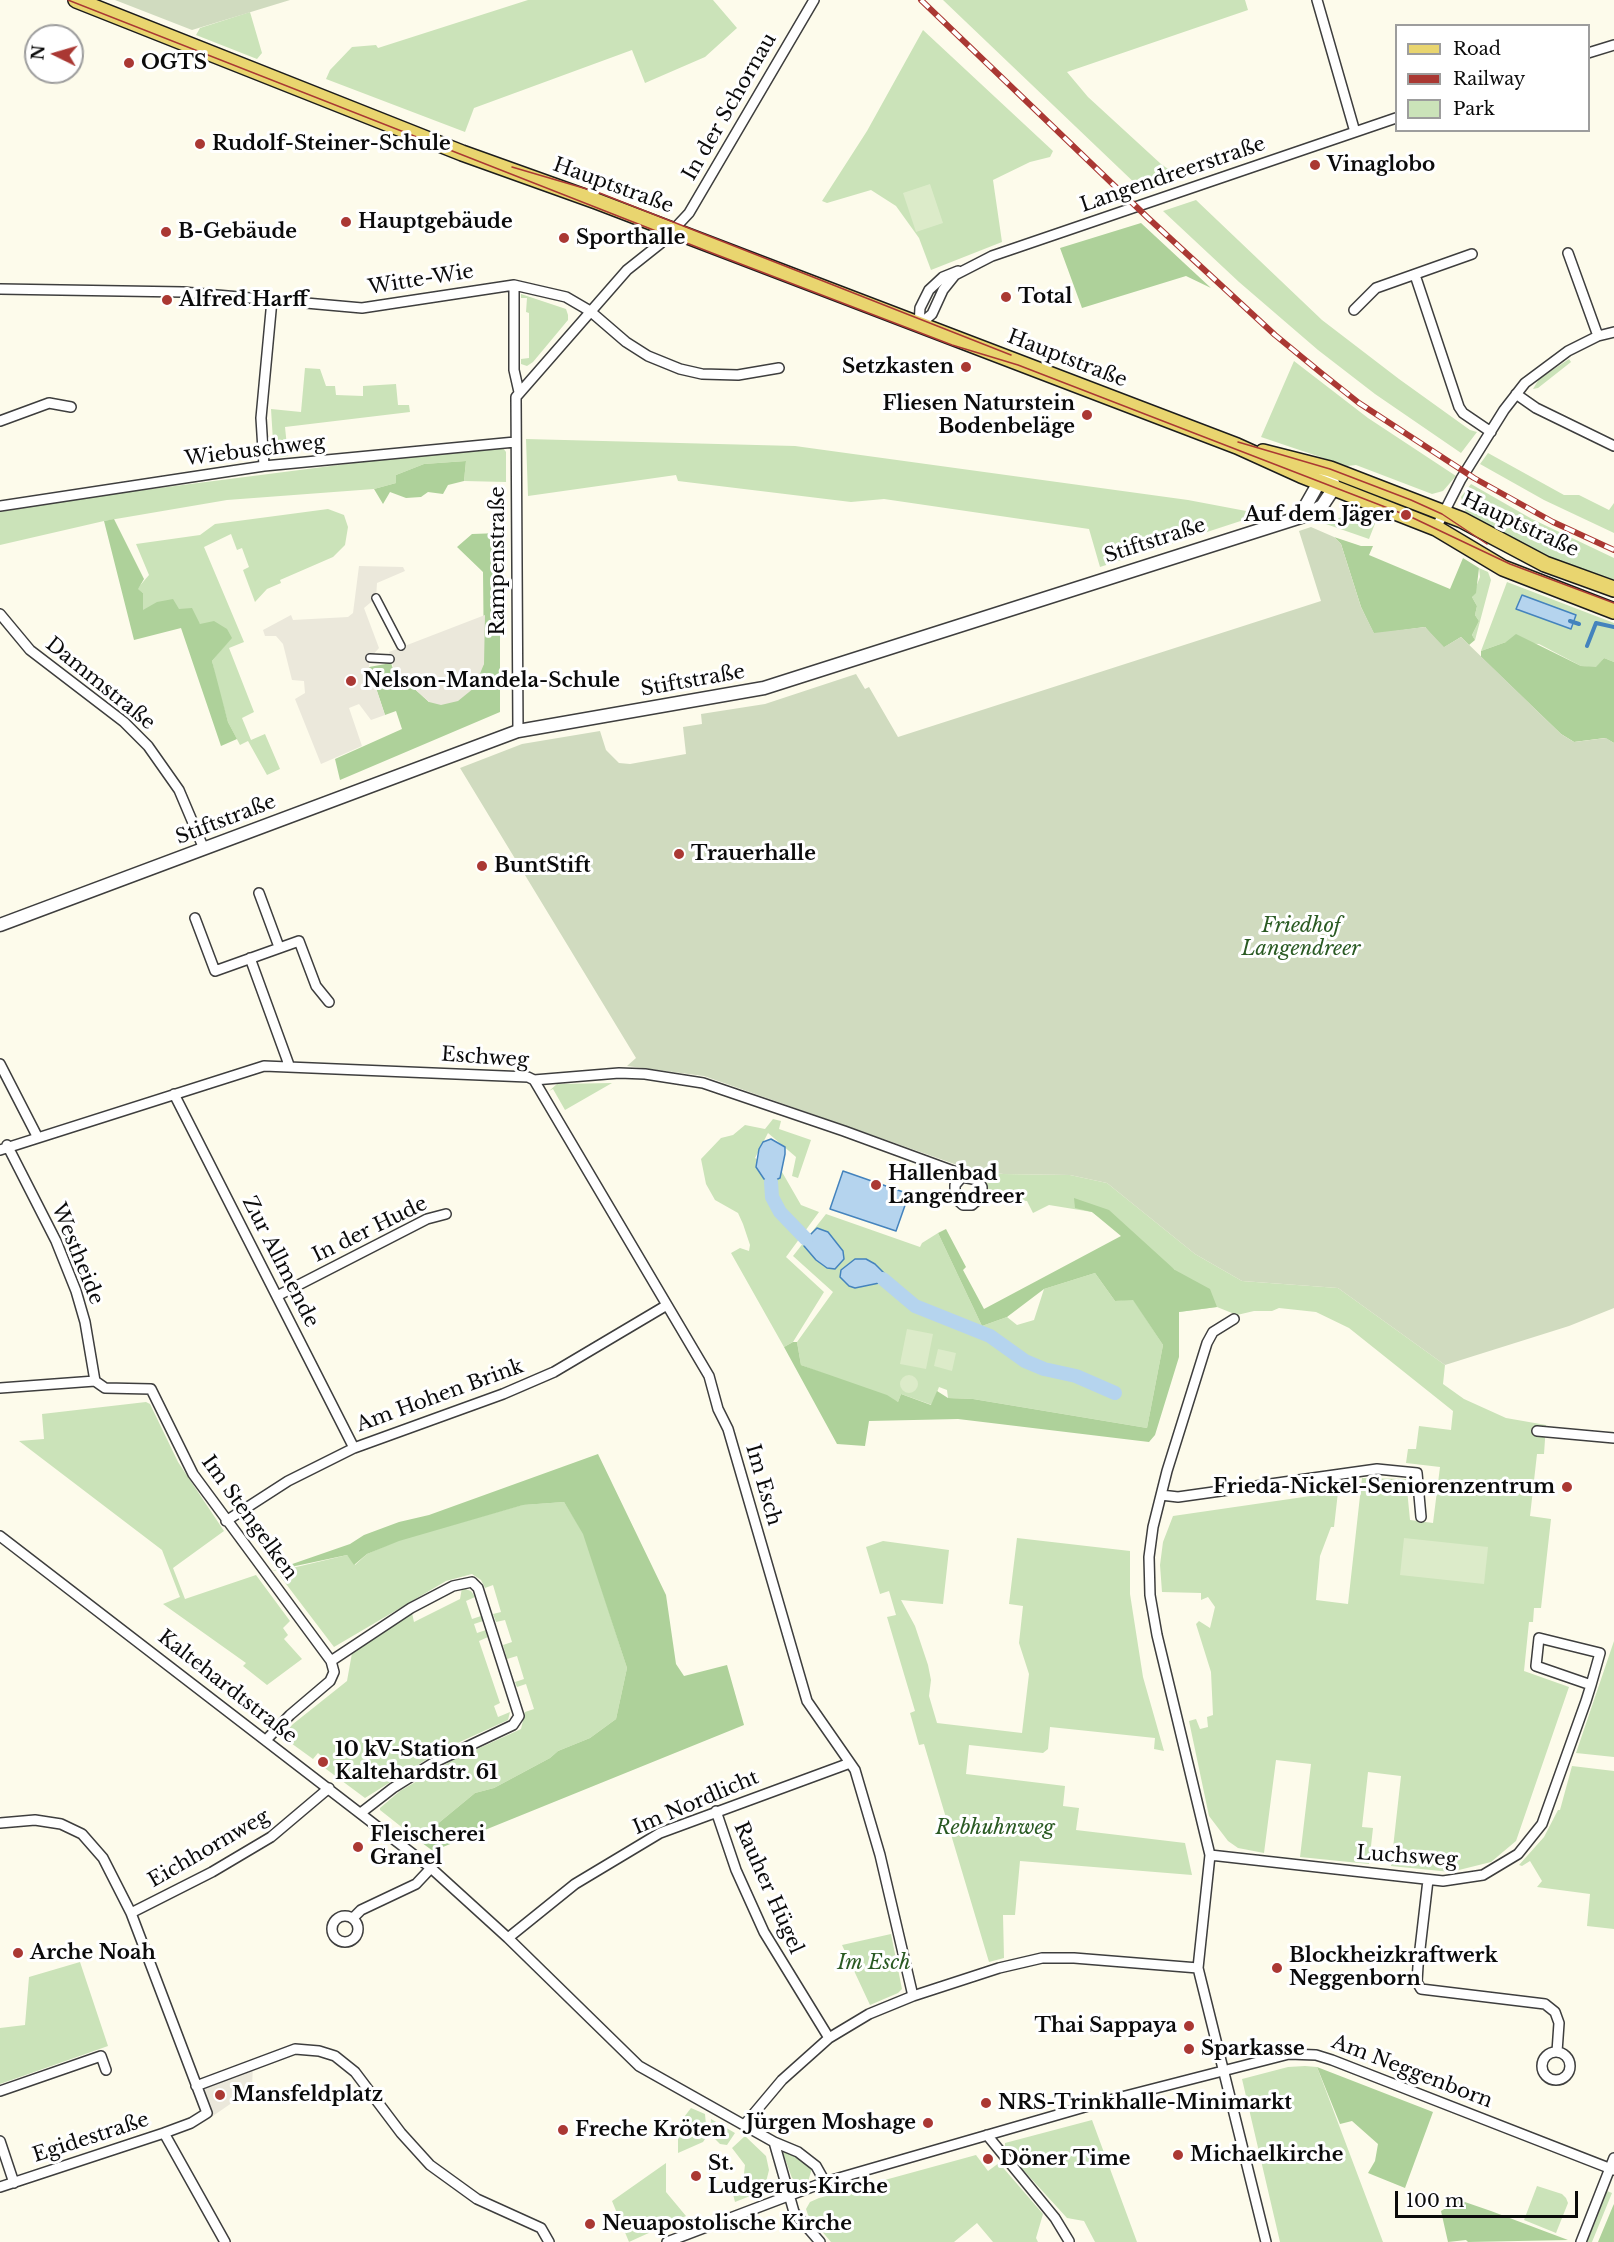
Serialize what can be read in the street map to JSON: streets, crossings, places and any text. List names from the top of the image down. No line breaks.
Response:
{"streets":{"main road":["Hauptstraße"],"street":["In der Schornau","Langendreerstraße","Witte-Wie","Wiebuschweg","Stiftstraße","Rampenstraße","Dammstraße","Eschweg","In der Hude","Westheide","Zur Allmende","Am Hohen Brink","Im Esch","Im Stengelken","Kaltehardtstraße","Im Nordlicht","Eichhornweg","Luchsweg","Rauher Hügel","Am Neggenborn","Egidestraße"]},"crossings":[["In der Schornau","Hauptstraße"],["Langendreerstraße","Hauptstraße"],["Hauptstraße","Stiftstraße"],["Witte-Wie","Rampenstraße"],["Wiebuschweg","Rampenstraße"],["Stiftstraße","Rampenstraße"],["Stiftstraße","Dammstraße"],["Eschweg","Westheide"],["Eschweg","Zur Allmende"],["Eschweg","Im Esch"],["In der Hude","Zur Allmende"],["Westheide","Im Stengelken"],["Zur Allmende","Am Hohen Brink"],["Am Hohen Brink","Im Esch"],["Am Hohen Brink","Im Stengelken"],["Im Esch","Im Nordlicht"],["Kaltehardtstraße","Im Nordlicht"],["Kaltehardtstraße","Eichhornweg"],["Kaltehardtstraße","Am Neggenborn"],["Im Nordlicht","Rauher Hügel"]],"parks":["Friedhof Langendreer","Rebhuhnweg","Im Esch"],"places":["OGTS","Rudolf-Steiner-Schule","Vinaglobo","Hauptgebäude","B-Gebäude","Sporthalle","Total","Alfred Harff","Setzkasten","Fliesen Naturstein Bodenbeläge","Auf dem Jäger","Nelson-Mandela-Schule","Trauerhalle","BuntStift","Hallenbad Langendreer","Frieda-Nickel-Seniorenzentrum","10 kV-Station Kaltehardstr. 61","Fleischerei Granel","Arche Noah","Blockheizkraftwerk Neggenborn","Thai Sappaya","Sparkasse","Mansfeldplatz","NRS-Trinkhalle-Minimarkt","Jürgen Moshage","Freche Kröten","Michaelkirche","Döner Time","St. Ludgerus-Kirche","Neuapostolische Kirche"],"legend":["Road","Railway","Park"],"scale_bar":"100 m","north":"left"}
